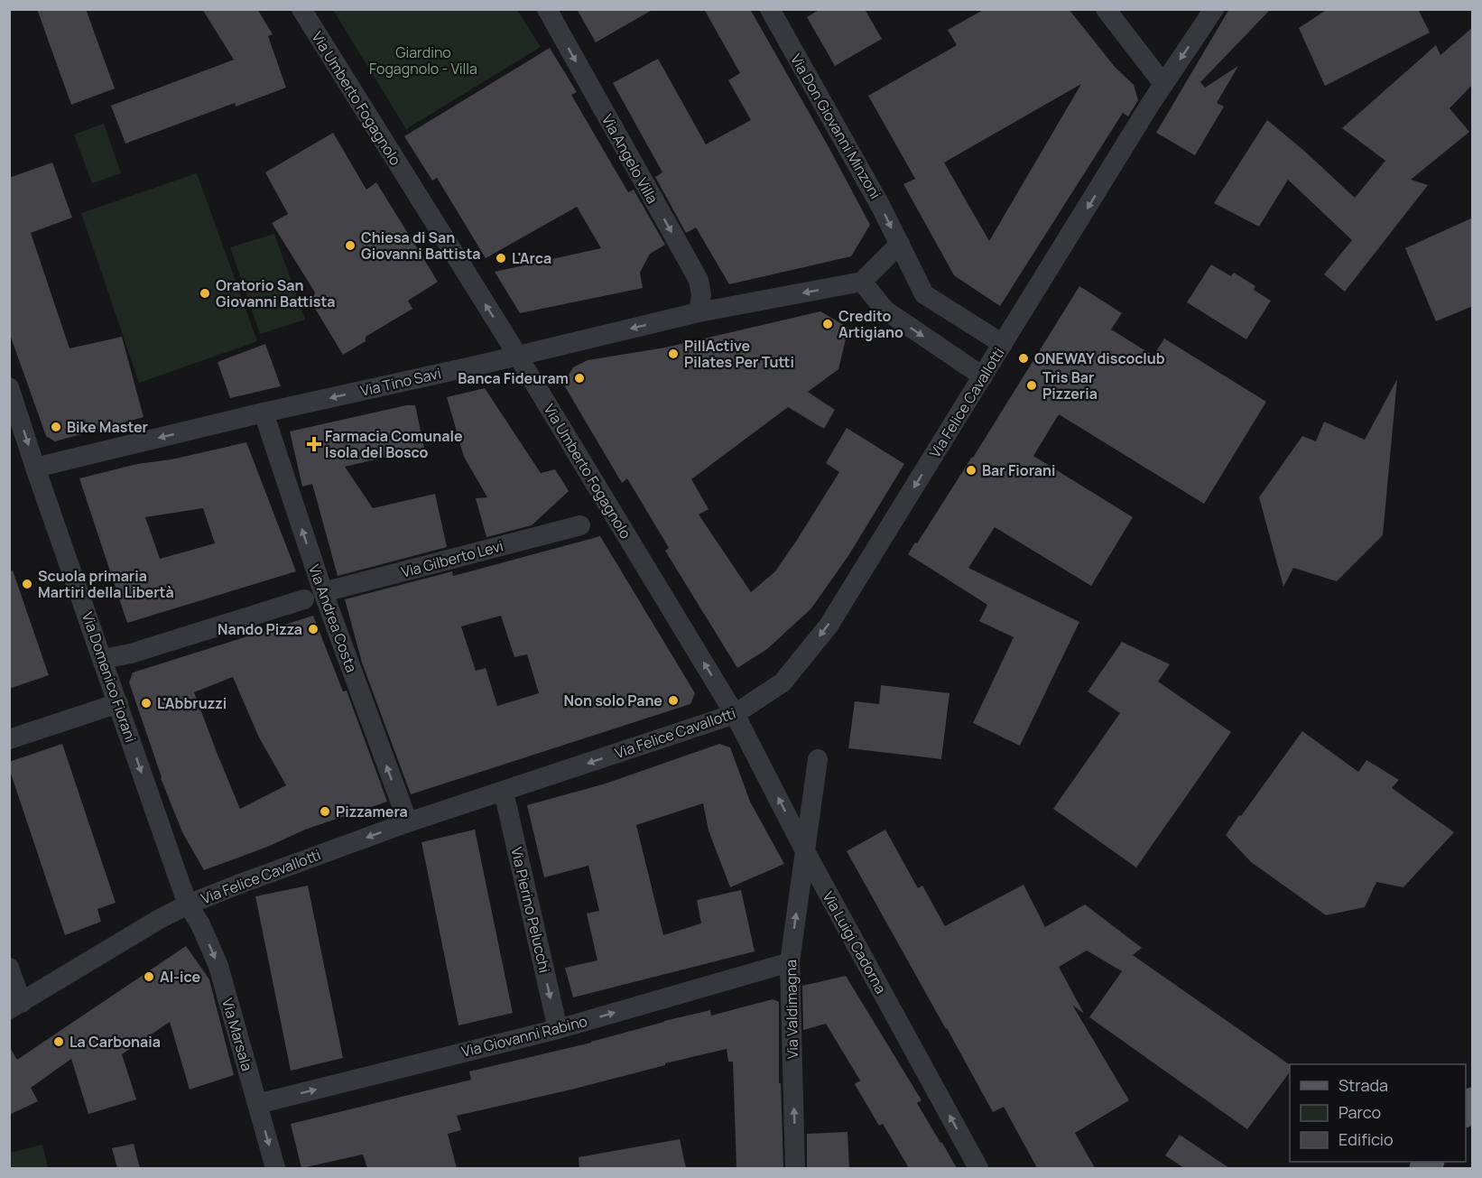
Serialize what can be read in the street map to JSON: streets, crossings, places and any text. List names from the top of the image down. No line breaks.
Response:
{"streets":{"street":["Via Umberto Fogagnolo","Via Don Giovanni Minzoni","Via Angelo Villa","Via Tino Savi","Via Felice Cavallotti","Via Gilberto Levi","Via Andrea Costa","Via Domenico Fiorani","Via Pierino Pelucchi","Via Luigi Cadorna","Via Valdimagna","Via Marsala","Via Giovanni Rabino"]},"crossings":[["Via Umberto Fogagnolo","Via Tino Savi"],["Via Umberto Fogagnolo","Via Felice Cavallotti"],["Via Umberto Fogagnolo","Via Luigi Cadorna"],["Via Don Giovanni Minzoni","Via Felice Cavallotti"],["Via Angelo Villa","Via Tino Savi"],["Via Tino Savi","Via Andrea Costa"],["Via Tino Savi","Via Domenico Fiorani"],["Via Felice Cavallotti","Via Andrea Costa"],["Via Felice Cavallotti","Via Domenico Fiorani"],["Via Felice Cavallotti","Via Pierino Pelucchi"],["Via Felice Cavallotti","Via Luigi Cadorna"],["Via Felice Cavallotti","Via Marsala"],["Via Gilberto Levi","Via Andrea Costa"],["Via Gilberto Levi","Via Domenico Fiorani"],["Via Domenico Fiorani","Via Marsala"],["Via Pierino Pelucchi","Via Giovanni Rabino"],["Via Luigi Cadorna","Via Valdimagna"],["Via Valdimagna","Via Giovanni Rabino"],["Via Marsala","Via Giovanni Rabino"]],"one_way":["Via Umberto Fogagnolo","Via Don Giovanni Minzoni","Via Angelo Villa","Via Tino Savi","Via Felice Cavallotti","Via Andrea Costa","Via Domenico Fiorani","Via Pierino Pelucchi","Via Luigi Cadorna","Via Valdimagna","Via Marsala","Via Giovanni Rabino"],"parks":["Giardino Fogagnolo - Villa"],"places":{"other":["Chiesa di San Giovanni Battista","L'Arca","Oratorio San Giovanni Battista","Credito Artigiano","PillActive Pilates Per Tutti","ONEWAY discoclub","Banca Fideuram","Tris Bar Pizzeria","Bike Master","Bar Fiorani","Scuola primaria Martiri della Libertà","Nando Pizza","Non solo Pane","L'Abbruzzi","Pizzamera","Al-ice","La Carbonaia"],"health":["Farmacia Comunale Isola del Bosco"]},"legend":["Strada","Parco","Edificio"]}
